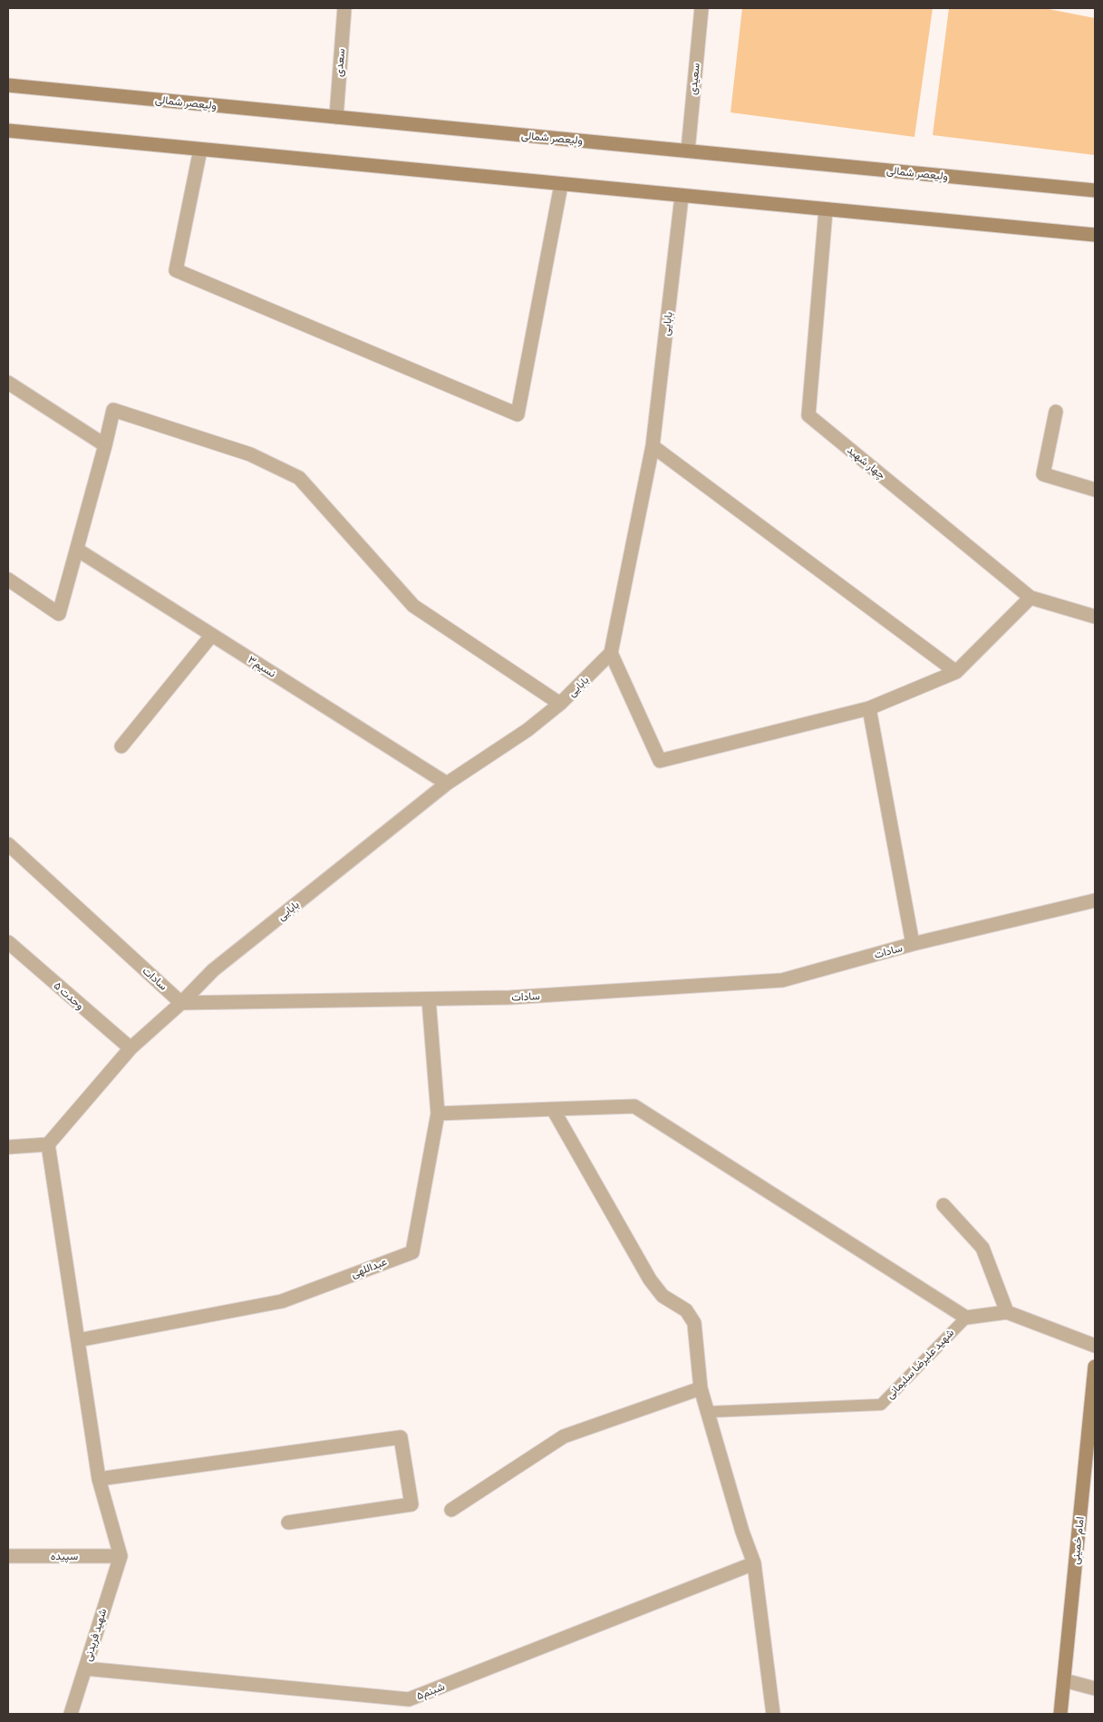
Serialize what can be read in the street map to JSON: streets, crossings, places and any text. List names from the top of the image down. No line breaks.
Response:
{"streets":{"main road":["ولیعصر شمالی","امام خمینی"],"street":["سعدی","سعیدی","بابایی","چهار شهید","نسیم۳","سادات","وحدت ۵","عبداللهی","سپیده","شهید فریدنی","شبنم۵"],"lane":["شهید علیرضا سلیمانی"]},"crossings":[["سعدی","ولیعصر شمالی"],["سعیدی","ولیعصر شمالی"],["بابایی","نسیم۳"],["بابایی","سادات"],["بابایی","وحدت ۵"],["سادات","عبداللهی"],["سپیده","شهید فریدنی"],["شهید فریدنی","شبنم۵"]]}
